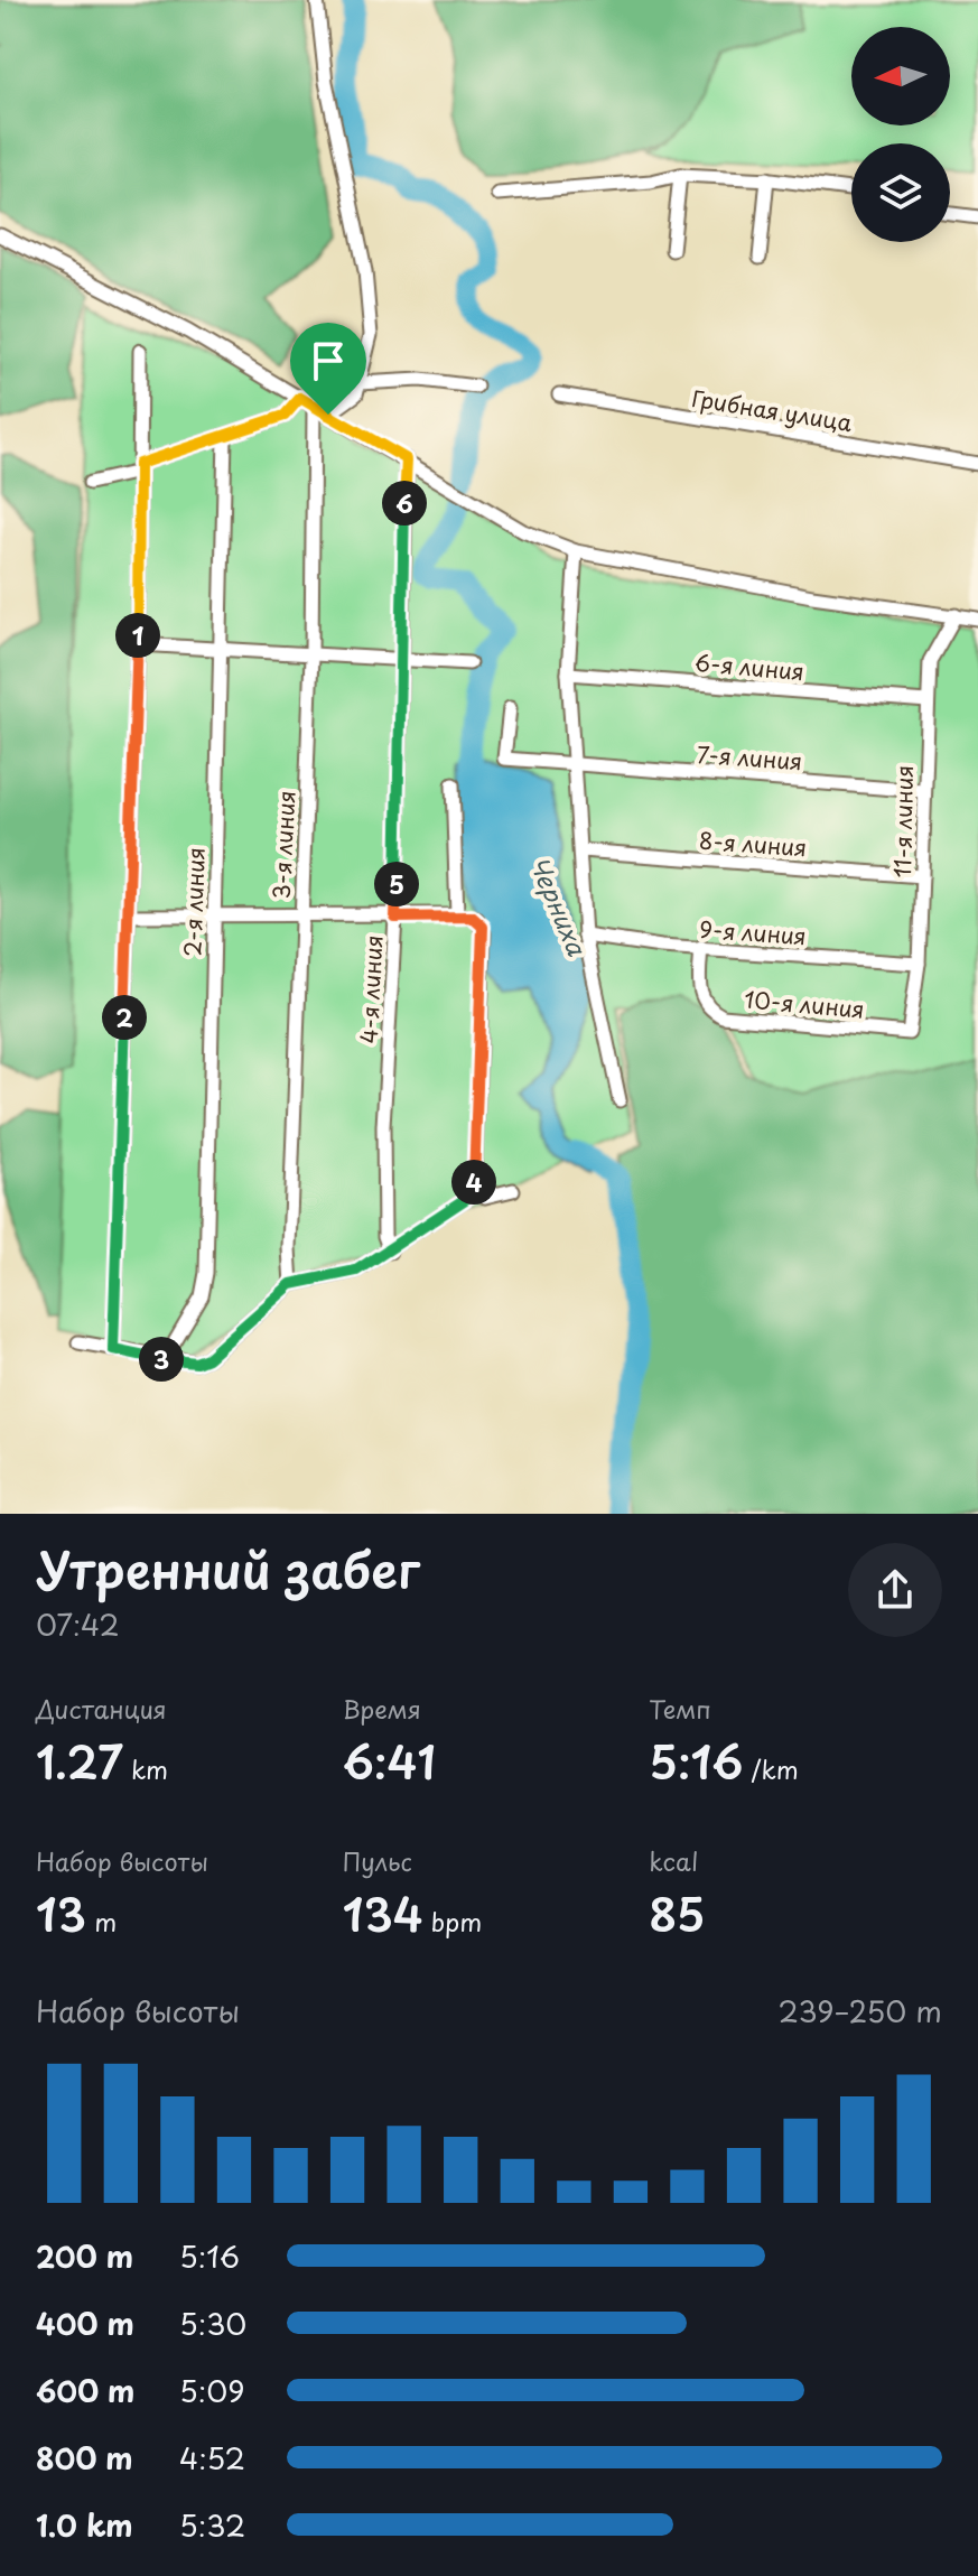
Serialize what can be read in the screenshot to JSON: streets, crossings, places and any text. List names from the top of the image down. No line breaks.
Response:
{"streets":{"street":["Грибная улица","6-я линия","7-я линия","11-я линия","8-я линия","3-я линия","2-я линия","9-я линия","4-я линия","10-я линия"]},"crossings":[["6-я линия","11-я линия"],["7-я линия","11-я линия"],["11-я линия","8-я линия"],["11-я линия","9-я линия"],["11-я линия","10-я линия"],["9-я линия","10-я линия"]],"water":["Черниха"],"north":"left","page":{"pins":["6","1","5","2","4","3"],"heading":["Утренний забег","07:42"],"stats":[["Дистанция","1.27 km"],["Время","6:41"],["Темп","5:16 /km"],["Набор высоты","13 m"],["Пульс","134 bpm"],["kcal","85"]],"chart":["Набор высоты","239–250 m"],"list":[{"name":"200 m","note":"5:16"},{"name":"400 m","note":"5:30"},{"name":"600 m","note":"5:09"},{"name":"800 m","note":"4:52"},{"name":"1.0 km","note":"5:32"}]}}
